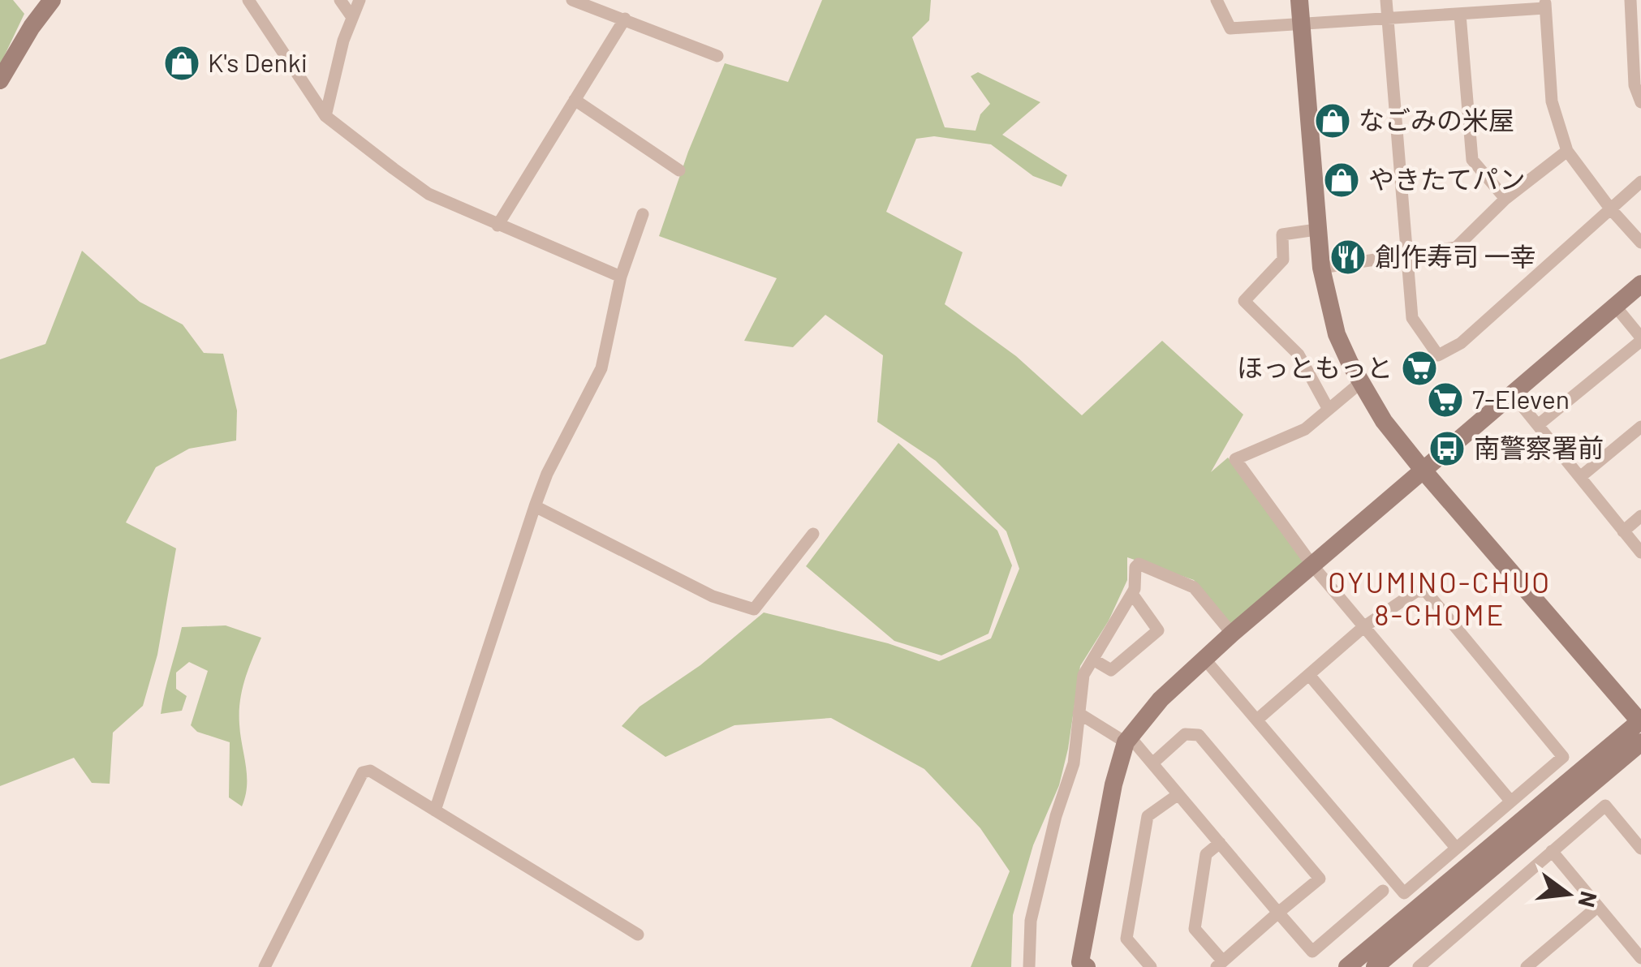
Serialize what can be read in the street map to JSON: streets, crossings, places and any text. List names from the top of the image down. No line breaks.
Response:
{"districts":["OYUMINO-CHUO 8-CHOME"],"places":{"shop":["K's Denki","なごみの米屋","やきたてパン"],"restaurant":["創作寿司 一幸"],"supermarket":["ほっともっと","7-Eleven"],"bus stop":["南警察署前"]},"north":"right"}
